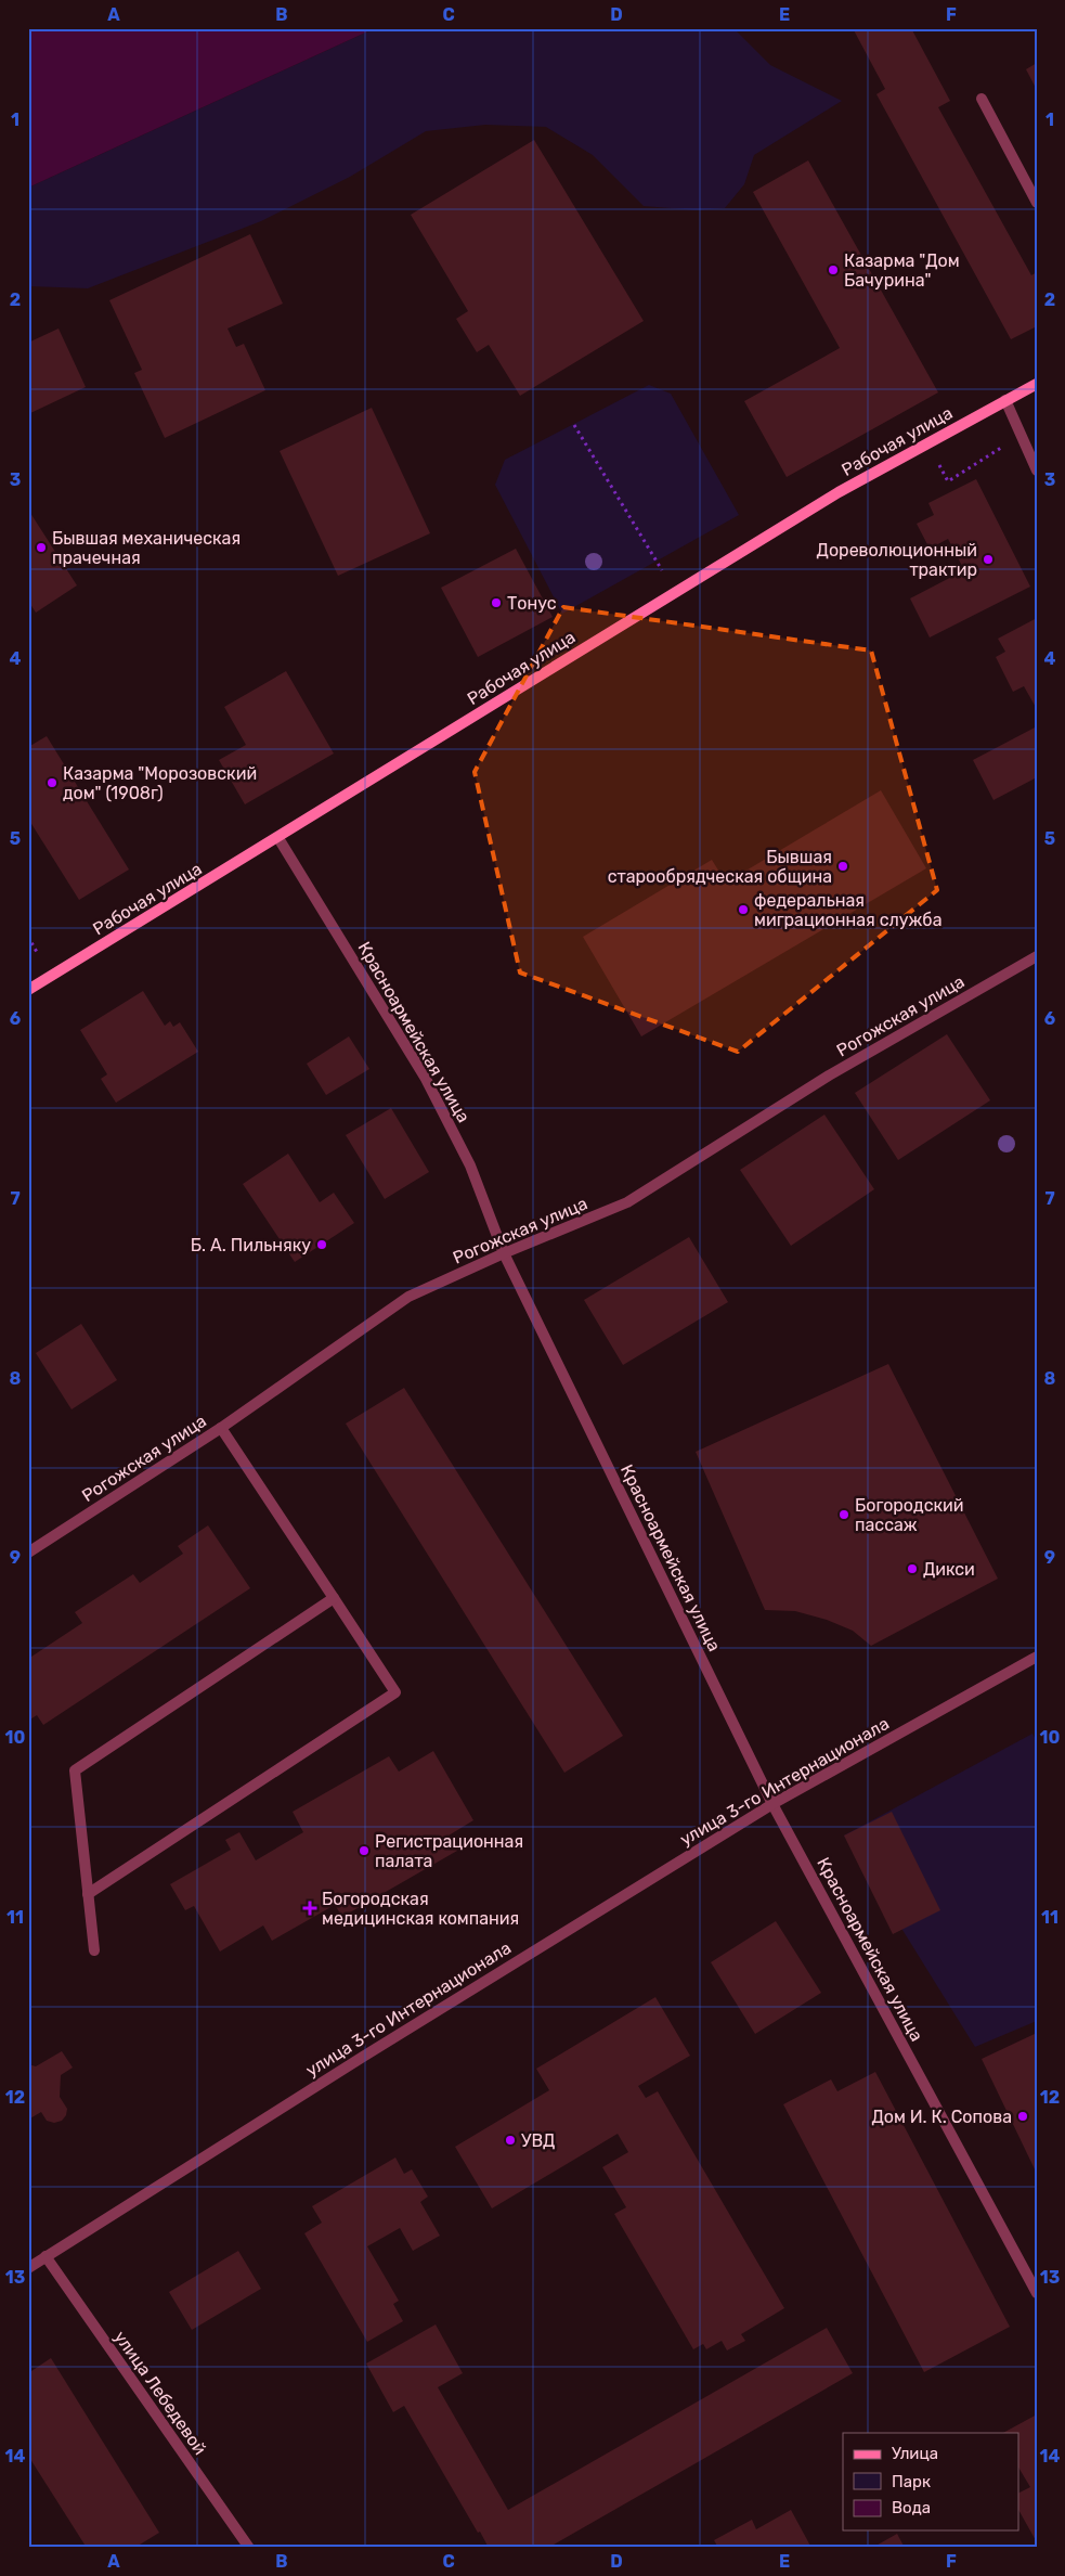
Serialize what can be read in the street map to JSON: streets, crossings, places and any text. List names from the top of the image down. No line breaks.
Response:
{"streets":{"main road":["Рабочая улица"],"street":["Рогожская улица","Красноармейская улица","улица 3-го Интернационала","улица Лебедевой"]},"crossings":[["Рабочая улица","Красноармейская улица"],["Рогожская улица","Красноармейская улица"],["Красноармейская улица","улица 3-го Интернационала"],["улица 3-го Интернационала","улица Лебедевой"]],"places":{"other":["Казарма \"Дом Бачурина\"","Бывшая механическая прачечная","Дореволюционный трактир","Тонус","Казарма \"Морозовский дом\" (1908г)","Бывшая старообрядческая община","федеральная миграционная служба","Б. А. Пильняку","Богородский пассаж","Дикси","Регистрационная палата","Дом И. К. Сопова","УВД"],"health":["Богородская медицинская компания"]},"legend":["Улица","Парк","Вода"],"grid":{"columns":["A","B","C","D","E","F"],"rows":["1","2","3","4","5","6","7","8","9","10","11","12","13","14"]}}
